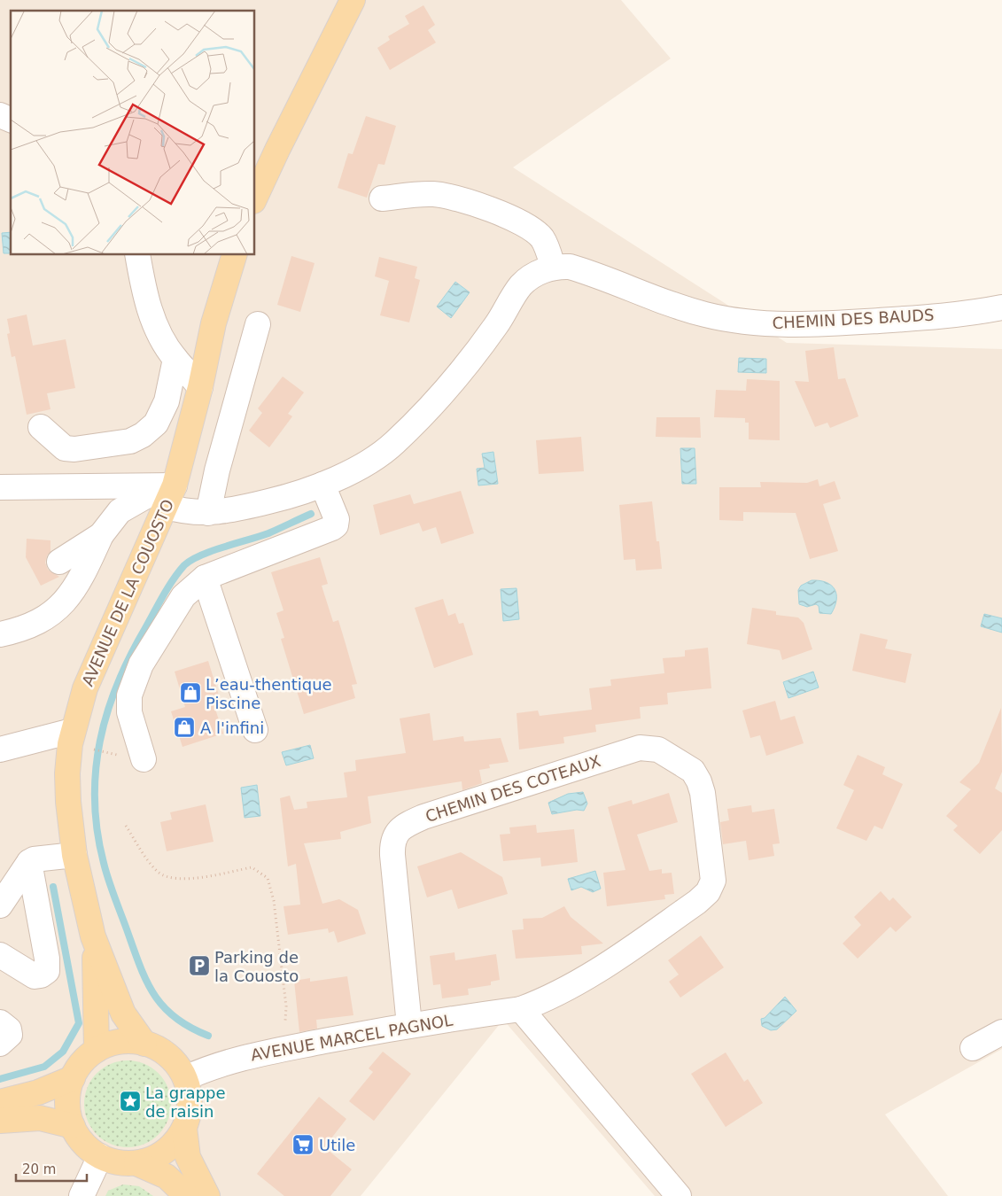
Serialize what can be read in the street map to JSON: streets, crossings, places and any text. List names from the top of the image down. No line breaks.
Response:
{"streets":{"main road":["AVENUE DE LA COUOSTO"],"street":["CHEMIN DES BAUDS","CHEMIN DES COTEAUX","AVENUE MARCEL PAGNOL"]},"crossings":[["CHEMIN DES BAUDS","AVENUE DE LA COUOSTO"],["AVENUE DE LA COUOSTO","AVENUE MARCEL PAGNOL"],["CHEMIN DES COTEAUX","AVENUE MARCEL PAGNOL"]],"places":{"shop":["L’eau-thentique Piscine","A l'infini"],"parking":["Parking de la Couosto"],"place":["La grappe de raisin"],"supermarket":["Utile"]},"scale_bar":"20 m"}
